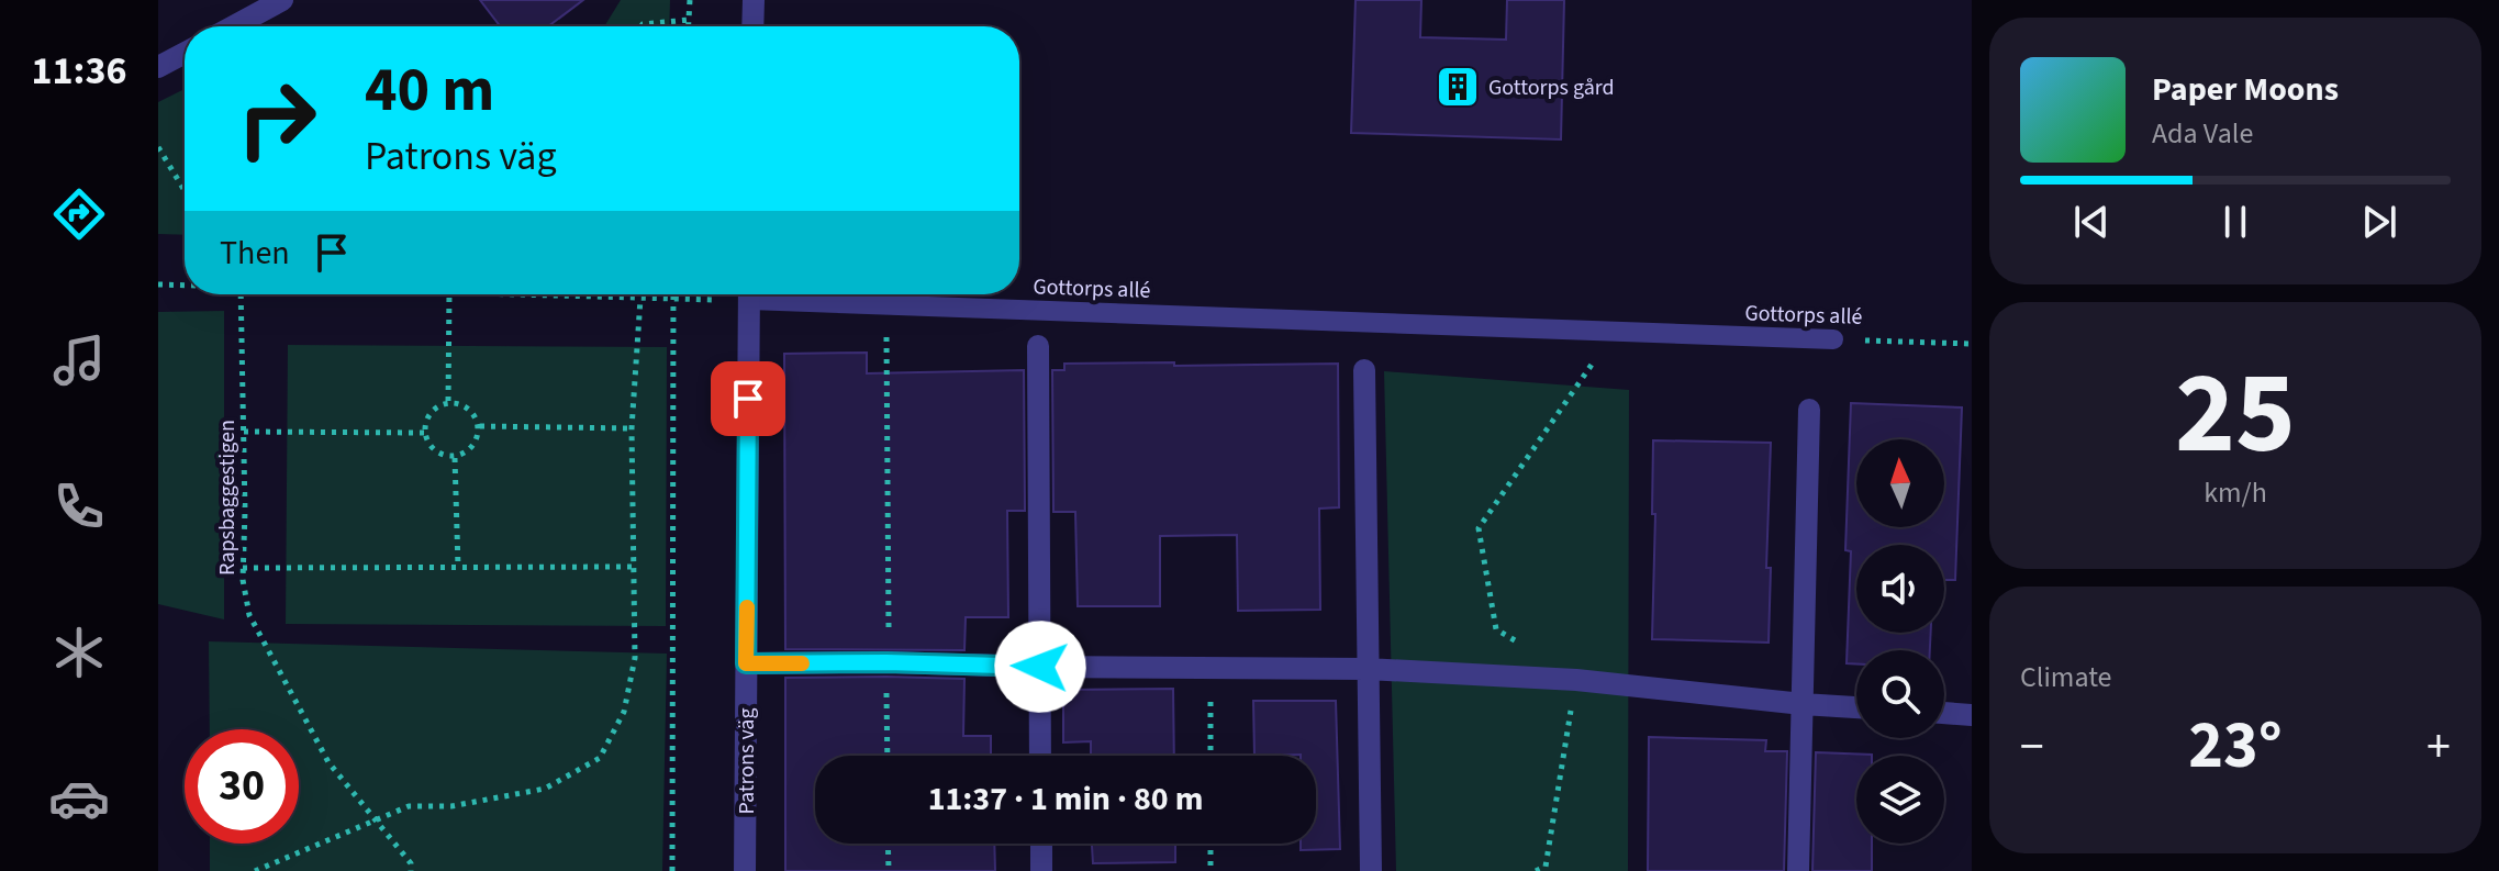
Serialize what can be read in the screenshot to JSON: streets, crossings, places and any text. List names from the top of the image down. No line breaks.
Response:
{"streets":{"street":["Patrons väg"],"lane":["Gottorps allé"],"path":["Rapsbaggestigen"]},"places":{"building":["Gottorps gård"]},"north":"top","page":{"tabs":"11:36","turn":["40 m","Patrons väg"],"song":["Paper Moons","Ada Vale"],"then":"Then","tile":[["25","km/h"],"Climate"],"heat":["−","23°","+"],"limit":"30","trip":"11:37 · 1 min · 80 m"}}
